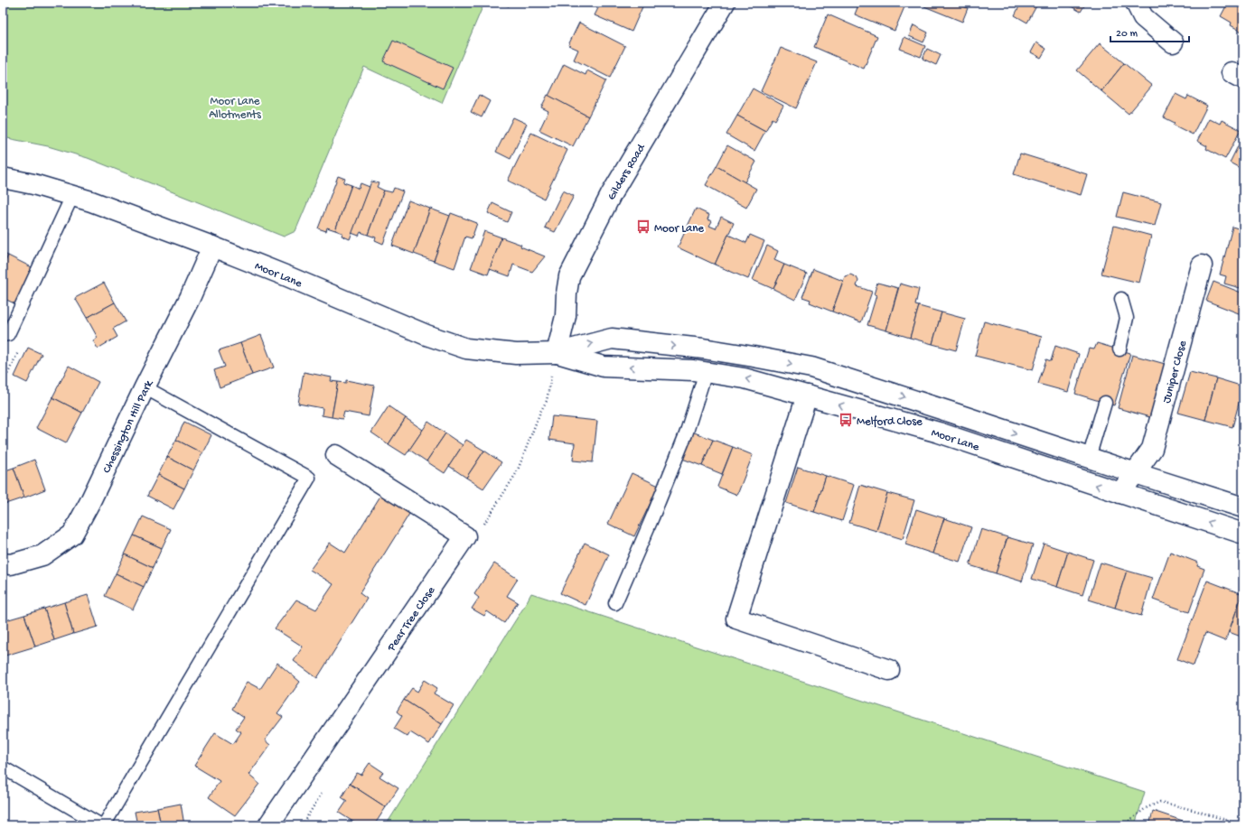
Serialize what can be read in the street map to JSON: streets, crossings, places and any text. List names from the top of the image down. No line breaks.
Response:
{"streets":{"street":["Gilders Road","Moor Lane","Juniper Close","Chessington Hill Park","Pear Tree Close"]},"crossings":[["Gilders Road","Moor Lane"],["Moor Lane","Juniper Close"],["Moor Lane","Chessington Hill Park"]],"parks":["Moor Lane Allotments"],"places":{"bus stop":["Moor Lane","Melford Close"]},"scale_bar":"20 m"}
